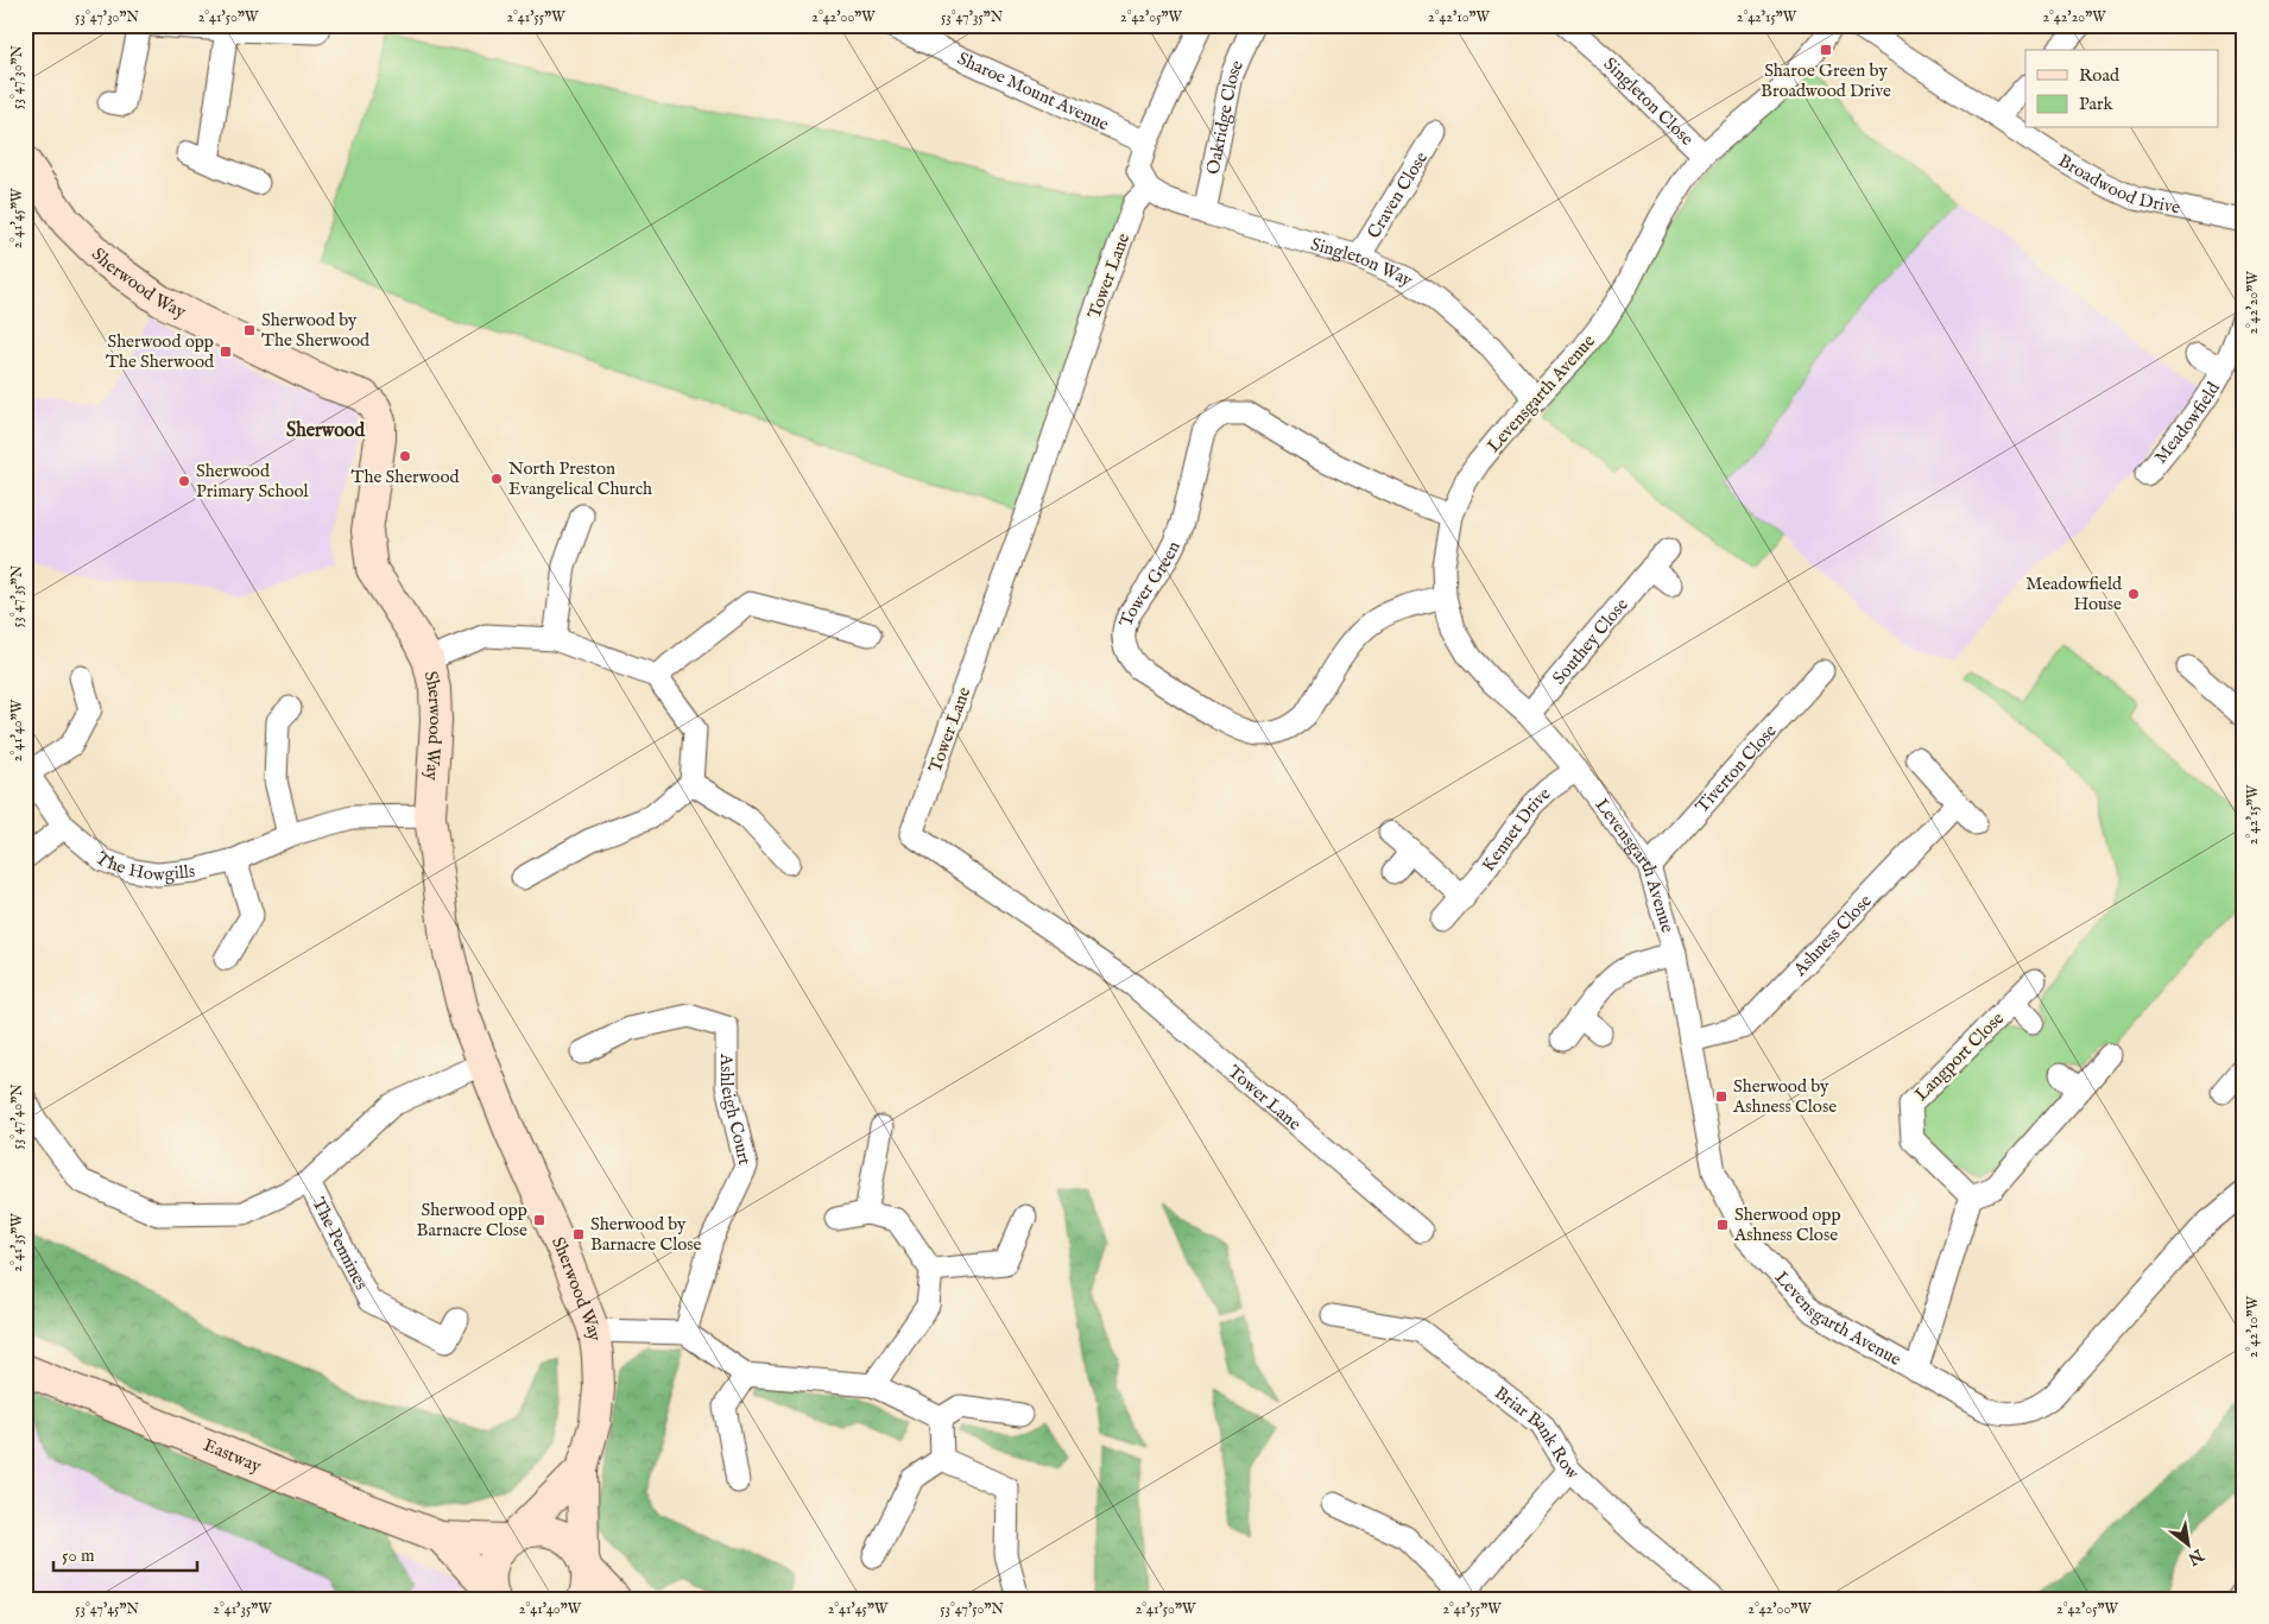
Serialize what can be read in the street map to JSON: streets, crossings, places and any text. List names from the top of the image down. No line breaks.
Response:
{"streets":{"street":["Sharoe Mount Avenue","Singleton Close","Oakridge Close","Broadwood Drive","Craven Close","Singleton Way","Tower Lane","Sherwood Way","Levensgarth Avenue","Meadowfield","Tower Green","Southey Close","Tiverton Close","Kennet Drive","The Howgills","Ashness Close","Langport Close","Ashleigh Court","The Pennines","Briar Bank Row","Eastway"]},"crossings":[["Singleton Close","Levensgarth Avenue"],["Oakridge Close","Singleton Way"],["Craven Close","Singleton Way"],["Singleton Way","Tower Lane"],["Singleton Way","Levensgarth Avenue"],["Sherwood Way","The Howgills"],["Sherwood Way","The Pennines"],["Sherwood Way","Eastway"],["Levensgarth Avenue","Tower Green"],["Levensgarth Avenue","Southey Close"],["Levensgarth Avenue","Tiverton Close"],["Levensgarth Avenue","Kennet Drive"],["Levensgarth Avenue","Ashness Close"]],"districts":["Sherwood"],"places":{"transit":["Sharoe Green by Broadwood Drive","Sherwood by The Sherwood","Sherwood opp The Sherwood","Sherwood by Ashness Close","Sherwood opp Barnacre Close","Sherwood opp Ashness Close","Sherwood by Barnacre Close"],"other":["The Sherwood","North Preston Evangelical Church","Sherwood Primary School","Meadowfield House"]},"legend":["Road","Park"],"scale_bar":"50 m","north":"bottom right","coordinates":["53°47'30\"N","2°41'50\"W","2°41'55\"W","2°42'00\"W","53°47'35\"N","2°42'05\"W","2°42'10\"W","2°42'15\"W","2°42'20\"W","2°41'45\"W","2°41'40\"W","53°47'40\"N","2°41'35\"W","53°47'45\"N","53°47'50\"N"]}
